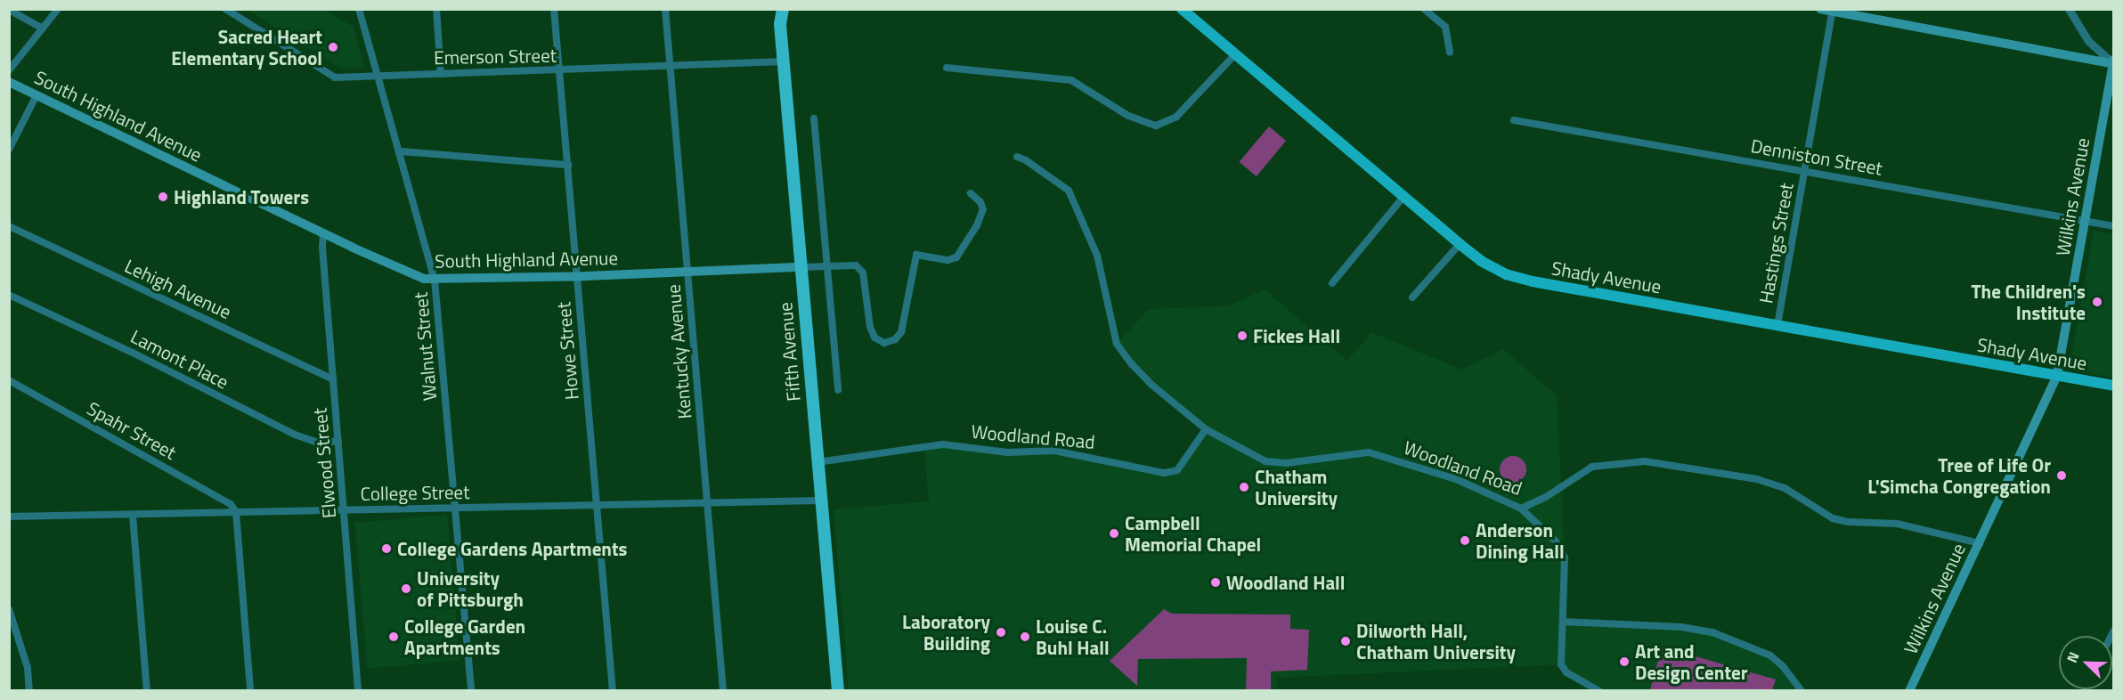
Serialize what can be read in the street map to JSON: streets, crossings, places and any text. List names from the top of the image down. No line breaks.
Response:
{"streets":{"highway":["Fifth Avenue"],"main road":["South Highland Avenue","Wilkins Avenue","Shady Avenue"],"street":["Emerson Street","Denniston Street","Hastings Street","Lehigh Avenue","Walnut Street","Howe Street","Kentucky Avenue","Lamont Place","Spahr Street","Woodland Road","Elwood Street","College Street"]},"crossings":[["Emerson Street","Walnut Street"],["Emerson Street","Howe Street"],["Emerson Street","Kentucky Avenue"],["Emerson Street","Fifth Avenue"],["South Highland Avenue","Walnut Street"],["South Highland Avenue","Howe Street"],["South Highland Avenue","Kentucky Avenue"],["South Highland Avenue","Fifth Avenue"],["South Highland Avenue","Elwood Street"],["Denniston Street","Wilkins Avenue"],["Denniston Street","Hastings Street"],["Wilkins Avenue","Shady Avenue"],["Wilkins Avenue","Woodland Road"],["Hastings Street","Shady Avenue"],["Lehigh Avenue","Elwood Street"],["Walnut Street","College Street"],["Howe Street","College Street"],["Kentucky Avenue","College Street"],["Fifth Avenue","Woodland Road"],["Fifth Avenue","College Street"],["Lamont Place","Elwood Street"],["Spahr Street","College Street"],["Elwood Street","College Street"]],"places":["Sacred Heart Elementary School","Highland Towers","The Children's Institute","Fickes Hall","Tree of Life Or L'Simcha Congregation","Chatham University","Campbell Memorial Chapel","Anderson Dining Hall","College Gardens Apartments","Woodland Hall","University of Pittsburgh","Laboratory Building","College Garden Apartments","Louise C. Buhl Hall","Dilworth Hall, Chatham University","Art and Design Center"],"north":"top left"}
